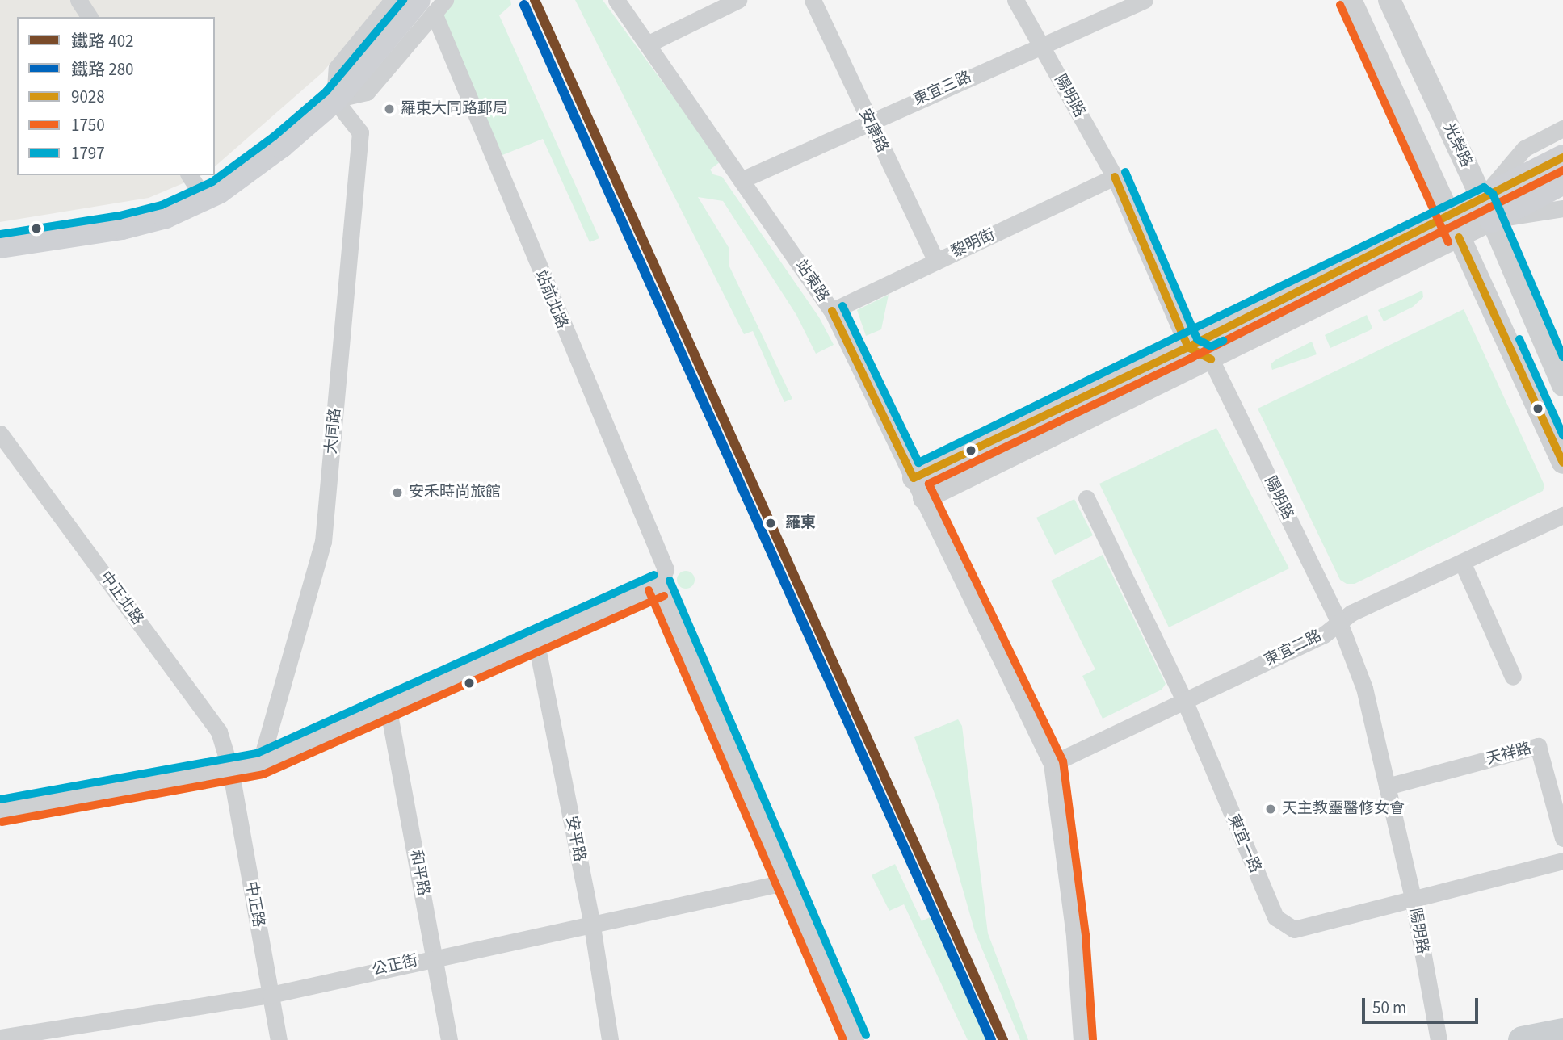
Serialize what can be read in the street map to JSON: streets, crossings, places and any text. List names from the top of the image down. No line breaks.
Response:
{"streets":{"street":["東宜三路","陽明路","安康路","光榮路","黎明街","站東路","站前北路","大同路","中正北路","東宜二路","天祥路","安平路","東宜一路","和平路","中正路","公正街"]},"crossings":[["東宜三路","陽明路"],["東宜三路","安康路"],["東宜三路","站東路"],["陽明路","黎明街"],["陽明路","東宜二路"],["陽明路","天祥路"],["陽明路","東宜一路"],["安康路","黎明街"],["黎明街","站東路"],["站東路","東宜二路"],["中正北路","中正路"],["東宜二路","東宜一路"],["安平路","公正街"],["和平路","公正街"],["中正路","公正街"]],"places":["羅東大同路郵局","安禾時尚旅館","羅東","天主教靈醫修女會"],"lines":["rail line 402","transit line 1797","rail line 280","transit line 1750","transit line 9028"],"legend":["鐵路 402","鐵路 280","9028","1750","1797"],"scale_bar":"50 m"}
